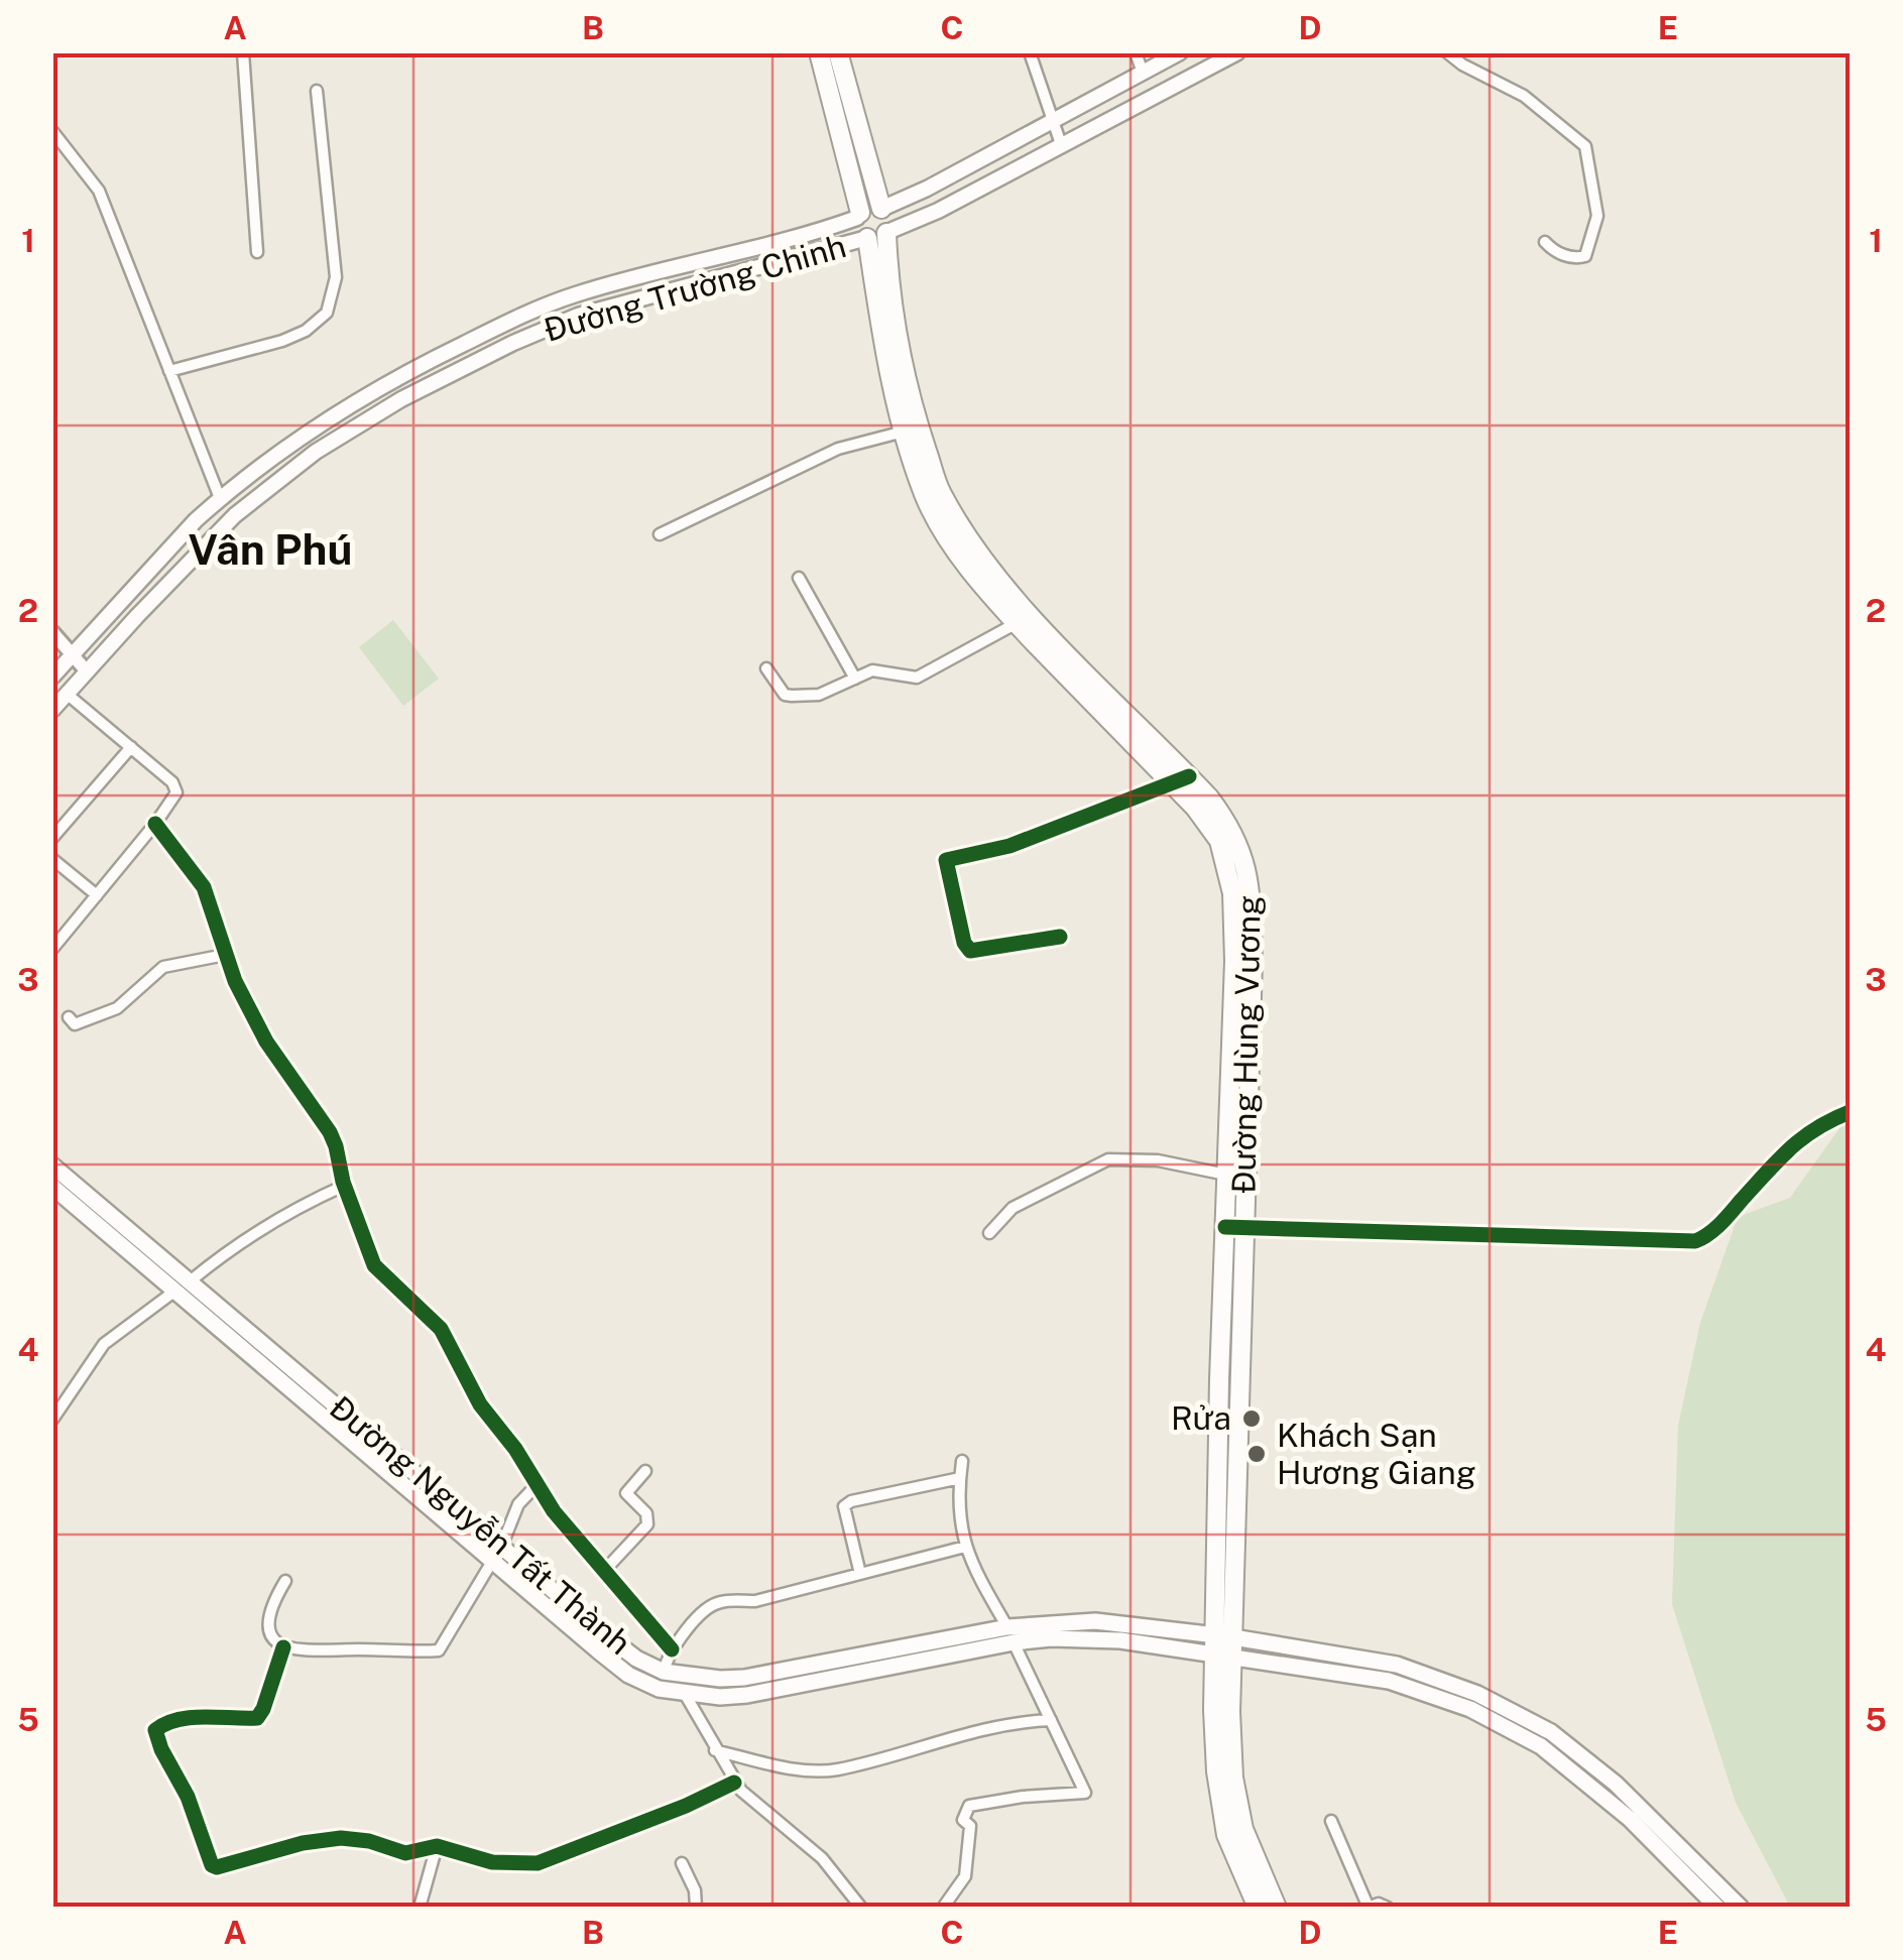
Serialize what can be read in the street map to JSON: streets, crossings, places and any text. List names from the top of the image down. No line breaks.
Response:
{"streets":{"highway":["Đường Hùng Vương"],"main road":["Đường Trường Chinh","Đường Nguyễn Tất Thành"]},"crossings":[["Đường Trường Chinh","Đường Hùng Vương"],["Đường Hùng Vương","Đường Nguyễn Tất Thành"]],"districts":["Vân Phú"],"places":["Rửa","Khách Sạn Hương Giang"],"grid":{"columns":["A","B","C","D","E"],"rows":["1","2","3","4","5"]}}
